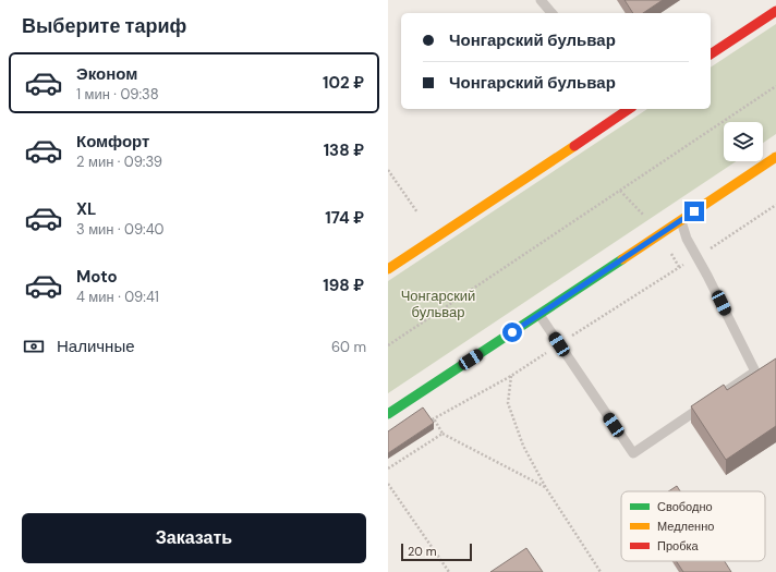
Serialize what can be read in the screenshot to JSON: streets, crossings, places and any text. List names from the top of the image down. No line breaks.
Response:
{"parks":["Чонгарский бульвар"],"legend":["Свободно","Медленно","Пробка"],"scale_bar":"20 m","page":{"heading":"Выберите тариф","banner":["Чонгарский бульвар","Чонгарский бульвар"],"list":[{"name":"Эконом","note":"1 мин · 09:38","value":"102 ₽"},{"name":"Комфорт","note":"2 мин · 09:39","value":"138 ₽"},{"name":"XL","note":"3 мин · 09:40","value":"174 ₽"},{"name":"Moto","note":"4 мин · 09:41","value":"198 ₽"}],"pay":["Наличные","60 m"],"buttons":"Заказать","scale":"20 m"}}
